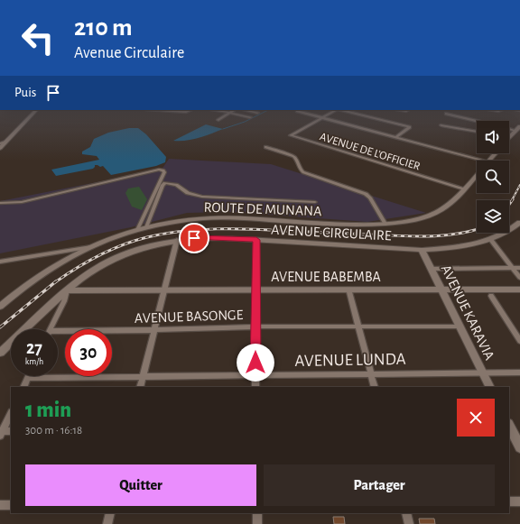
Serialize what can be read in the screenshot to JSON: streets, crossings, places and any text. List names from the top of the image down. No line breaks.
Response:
{"streets":{"street":["AVENUE DE L'OFFICIER","ROUTE DE MUNANA","AVENUE CIRCULAIRE","AVENUE BABEMBA","AVENUE KARAVIA","AVENUE BASONGE","AVENUE LUNDA"]},"crossings":[["AVENUE DE L'OFFICIER","ROUTE DE MUNANA"],["AVENUE CIRCULAIRE","AVENUE BABEMBA"],["AVENUE CIRCULAIRE","AVENUE KARAVIA"],["AVENUE BABEMBA","AVENUE KARAVIA"],["AVENUE KARAVIA","AVENUE BASONGE"],["AVENUE KARAVIA","AVENUE LUNDA"]],"page":{"turn":["210 m","Avenue Circulaire"],"then":"Puis","speed":"27 km/h","limit":"30","heading":["1 min","300 m · 16:18"],"buttons":["Quitter","Partager"]}}
